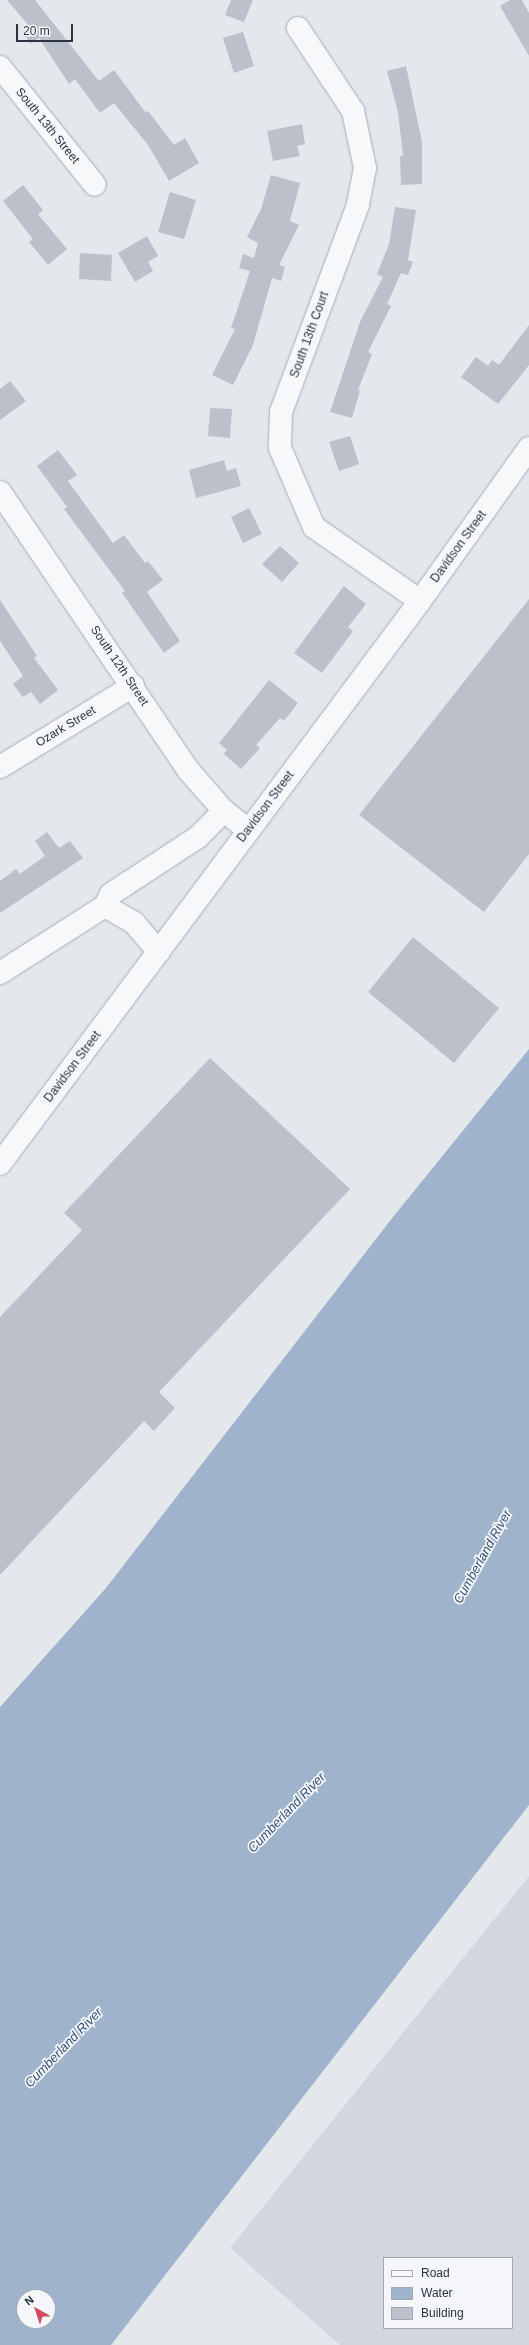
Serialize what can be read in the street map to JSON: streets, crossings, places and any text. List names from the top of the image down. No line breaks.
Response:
{"streets":{"street":["South 13th Street","South 13th Court","Davidson Street","South 12th Street","Ozark Street"]},"crossings":[["South 13th Court","Davidson Street"],["Davidson Street","South 12th Street"],["South 12th Street","Ozark Street"]],"water":["Cumberland River"],"legend":["Road","Water","Building"],"scale_bar":"20 m","north":"top left"}
